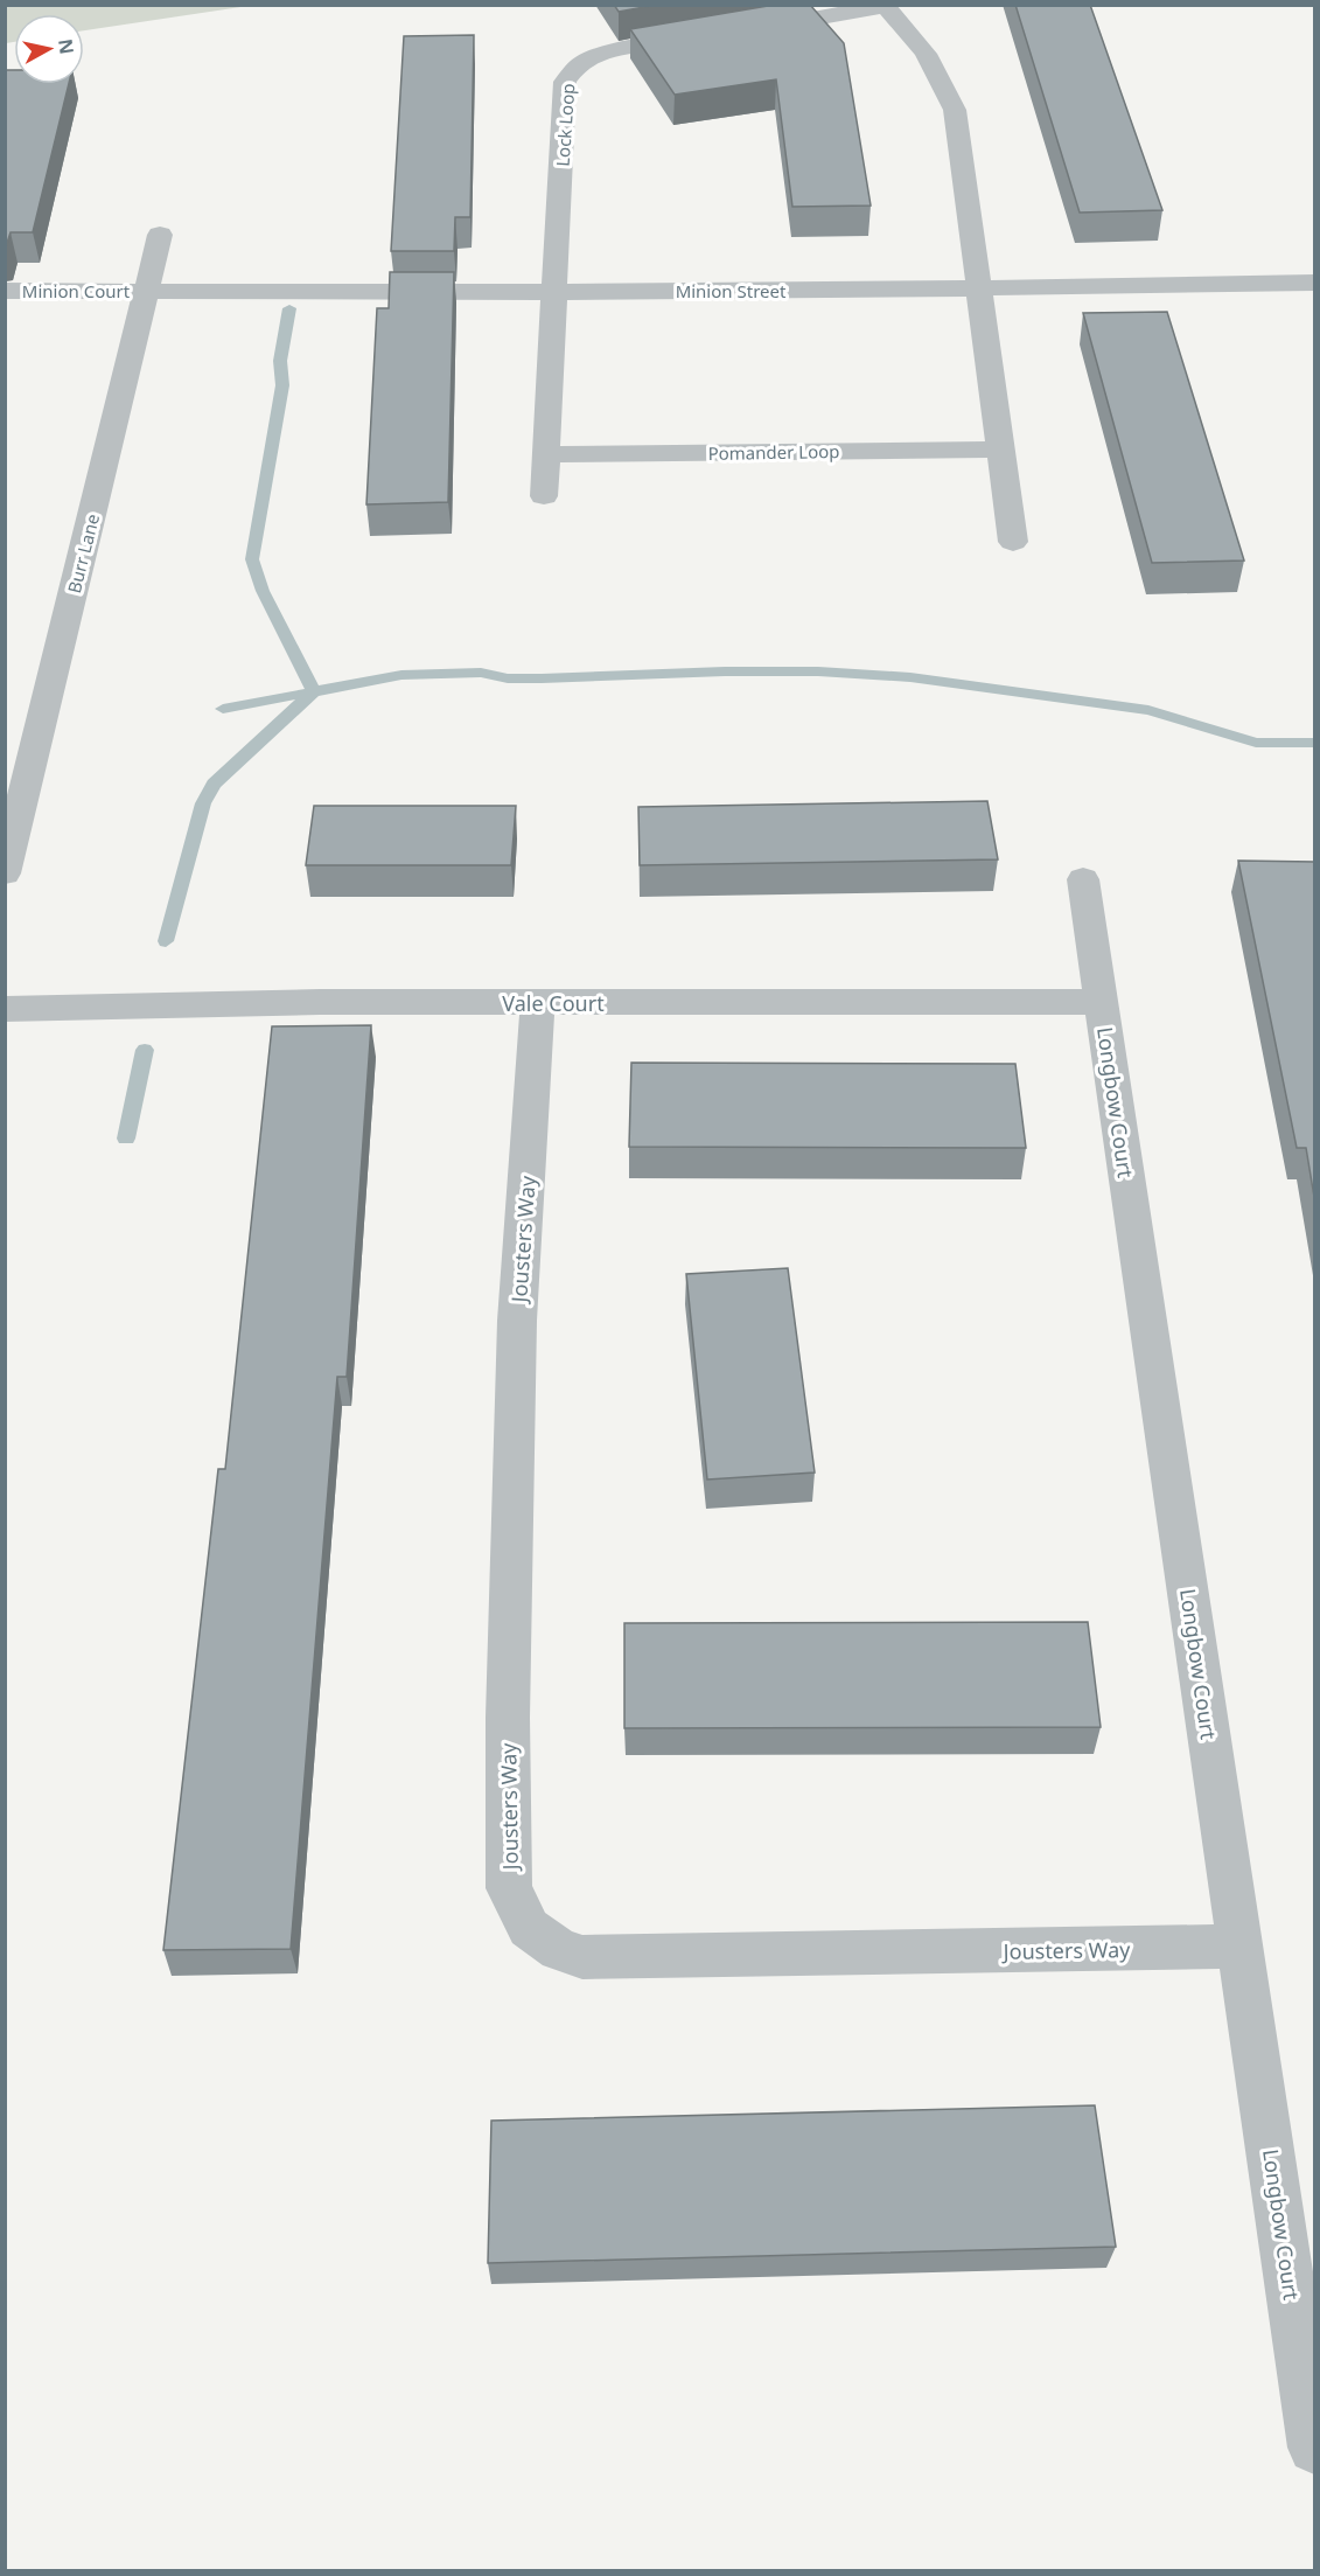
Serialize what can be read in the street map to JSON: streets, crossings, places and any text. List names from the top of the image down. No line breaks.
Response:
{"streets":{"street":["Lock Loop","Minion Court","Minion Street","Pomander Loop","Burr Lane","Vale Court","Longbow Court","Jousters Way"]},"crossings":[["Lock Loop","Minion Street"],["Minion Court","Minion Street"],["Minion Court","Burr Lane"],["Minion Street","Burr Lane"],["Vale Court","Longbow Court"],["Vale Court","Jousters Way"],["Longbow Court","Jousters Way"]],"north":"right"}
